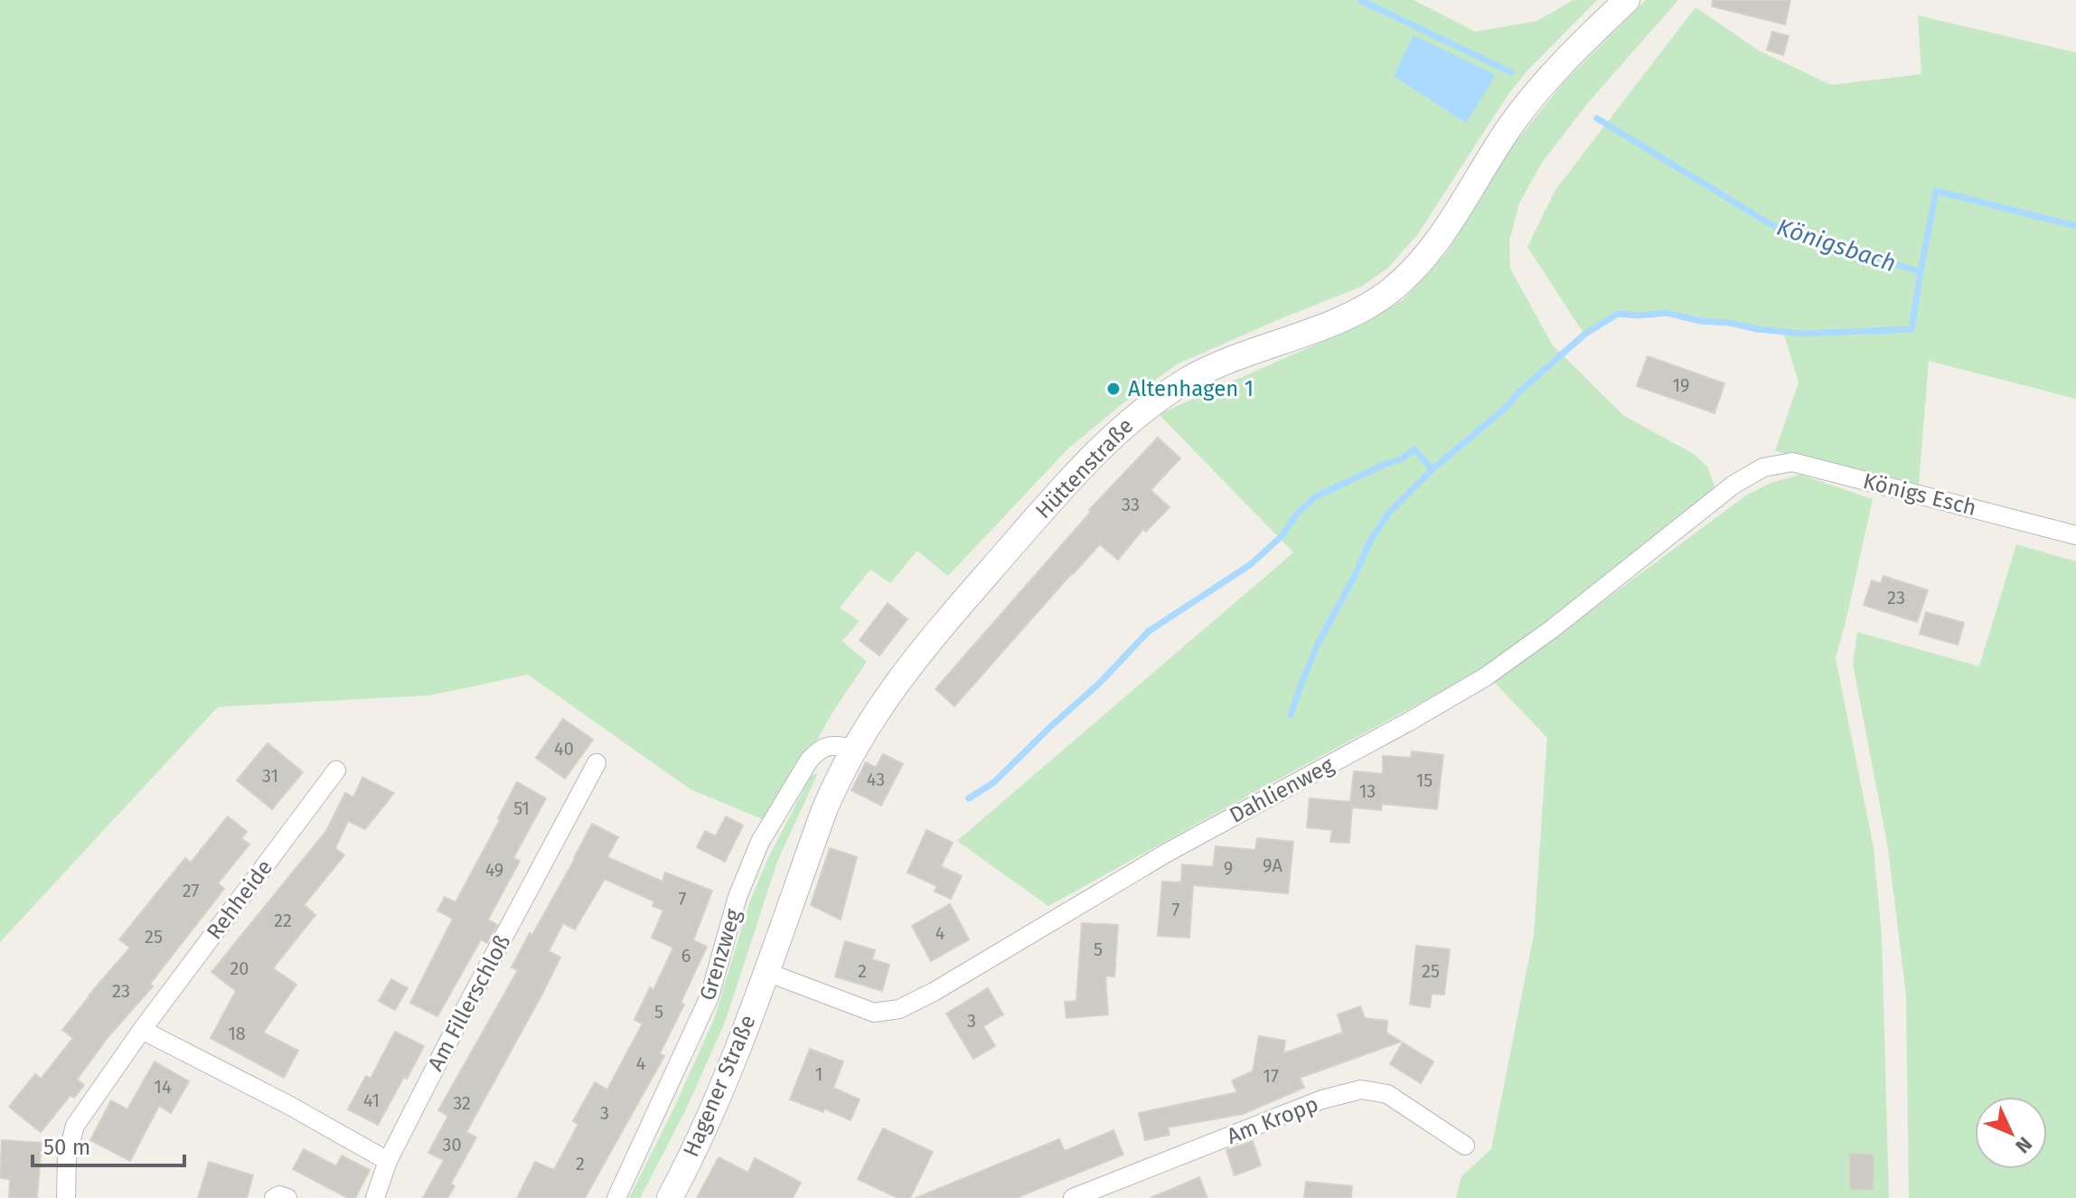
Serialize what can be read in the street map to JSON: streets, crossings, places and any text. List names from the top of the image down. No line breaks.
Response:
{"streets":{"main road":["Hüttenstraße","Hagener Straße"],"street":["Königs Esch","Dahlienweg","Rehheide","Grenzweg","Am Fillerschloß","Am Kropp"]},"crossings":[["Hüttenstraße","Dahlienweg"],["Hüttenstraße","Grenzweg"],["Hüttenstraße","Hagener Straße"],["Königs Esch","Dahlienweg"],["Dahlienweg","Hagener Straße"]],"water":["Königsbach"],"places":["Altenhagen 1"],"house_numbers":["19","33","23","40","31","43","15","13","51","9A","9","49","27","7","7","22","4","25","5","6","20","2","25","23","5","3","18","4","1","17","14","41","32","3","30","2"],"scale_bar":"50 m","north":"bottom right"}
